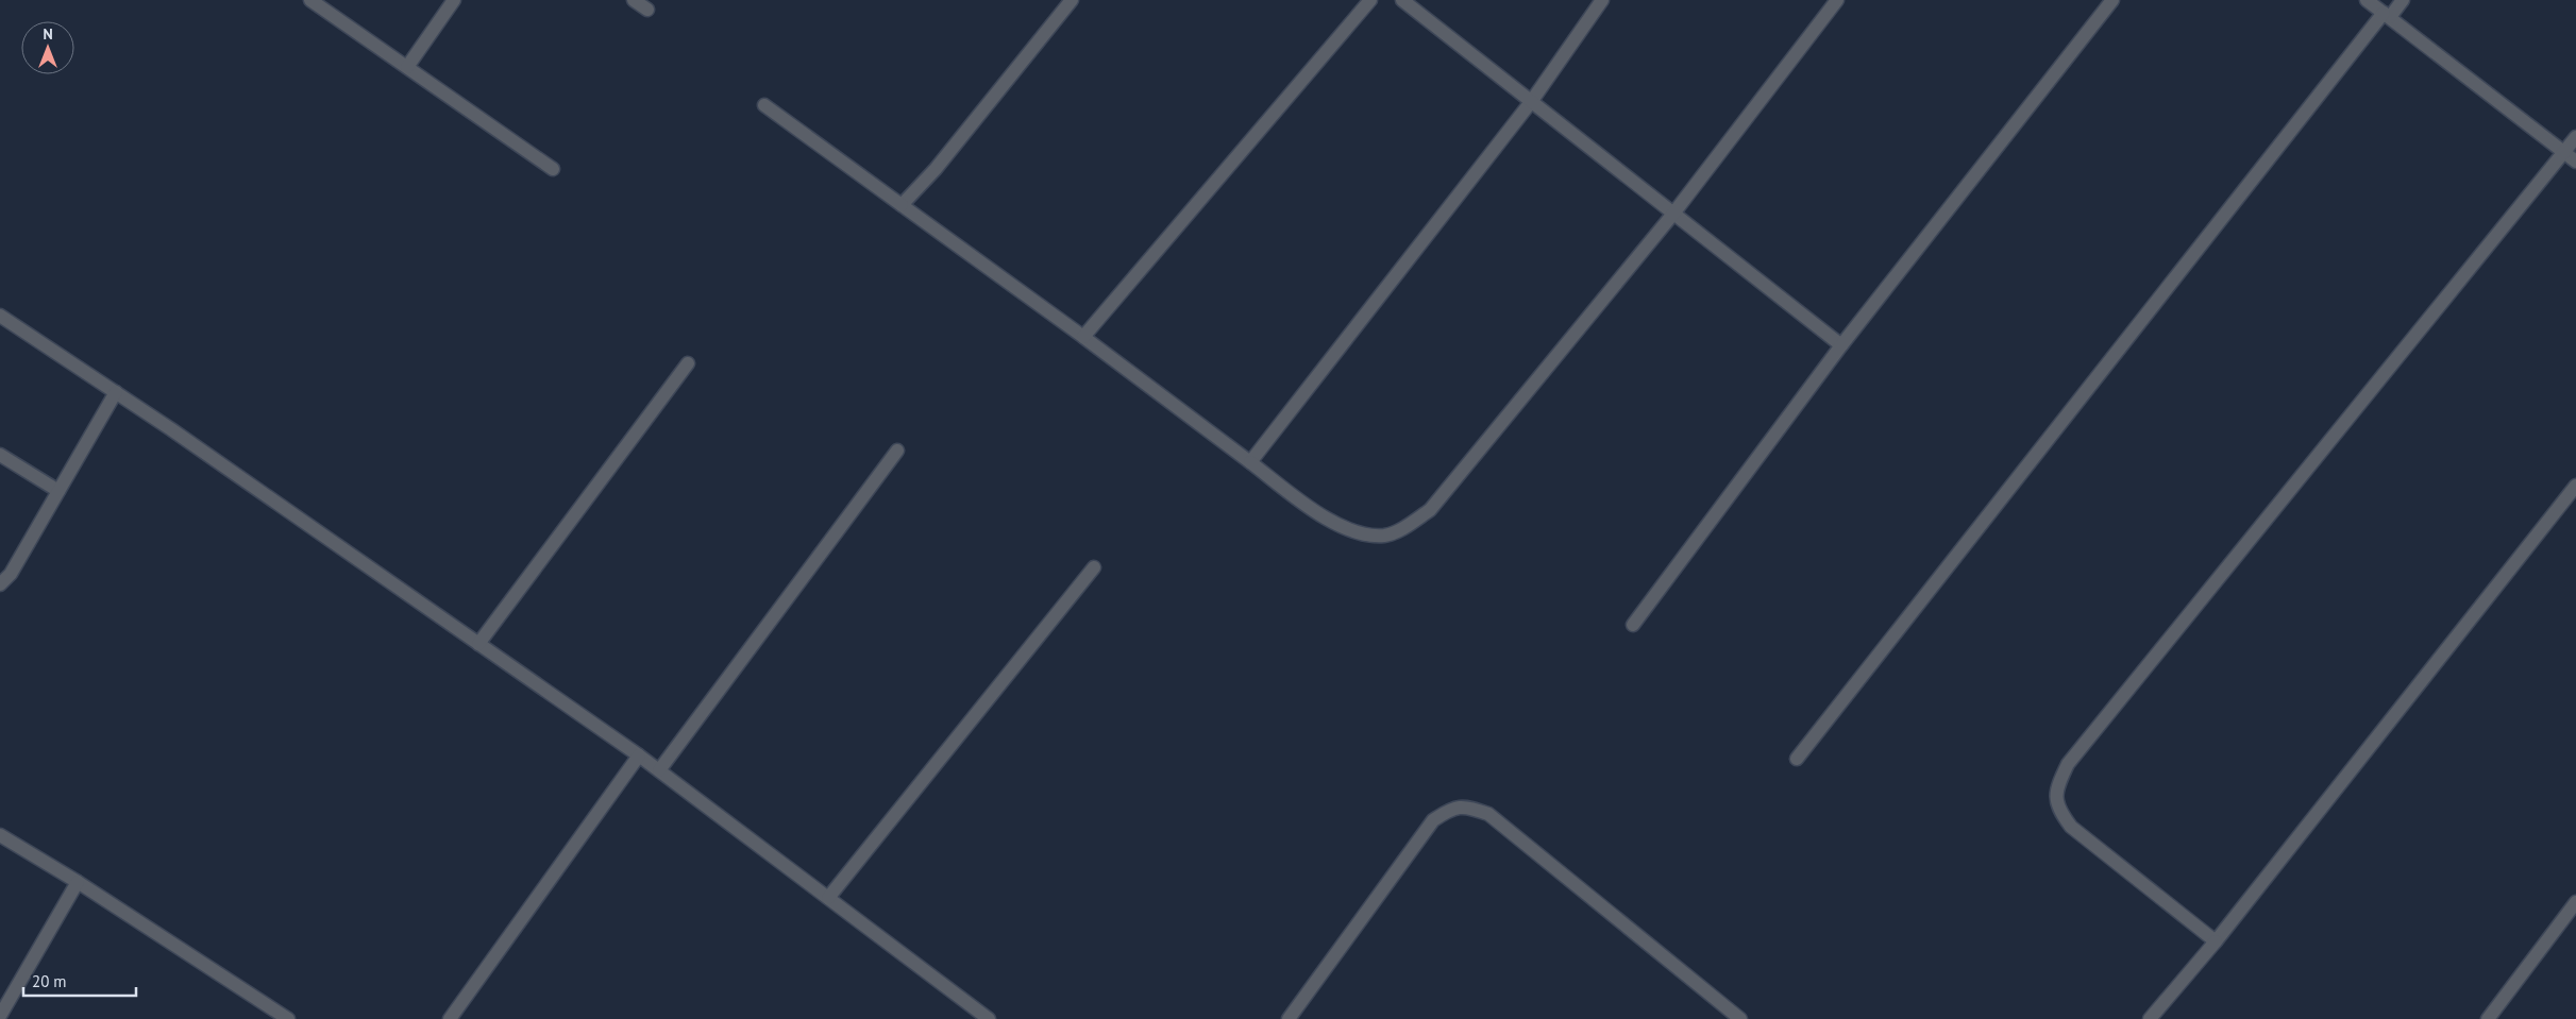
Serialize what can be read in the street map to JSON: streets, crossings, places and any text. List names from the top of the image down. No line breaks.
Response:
{"scale_bar":"20 m","north":"top"}
